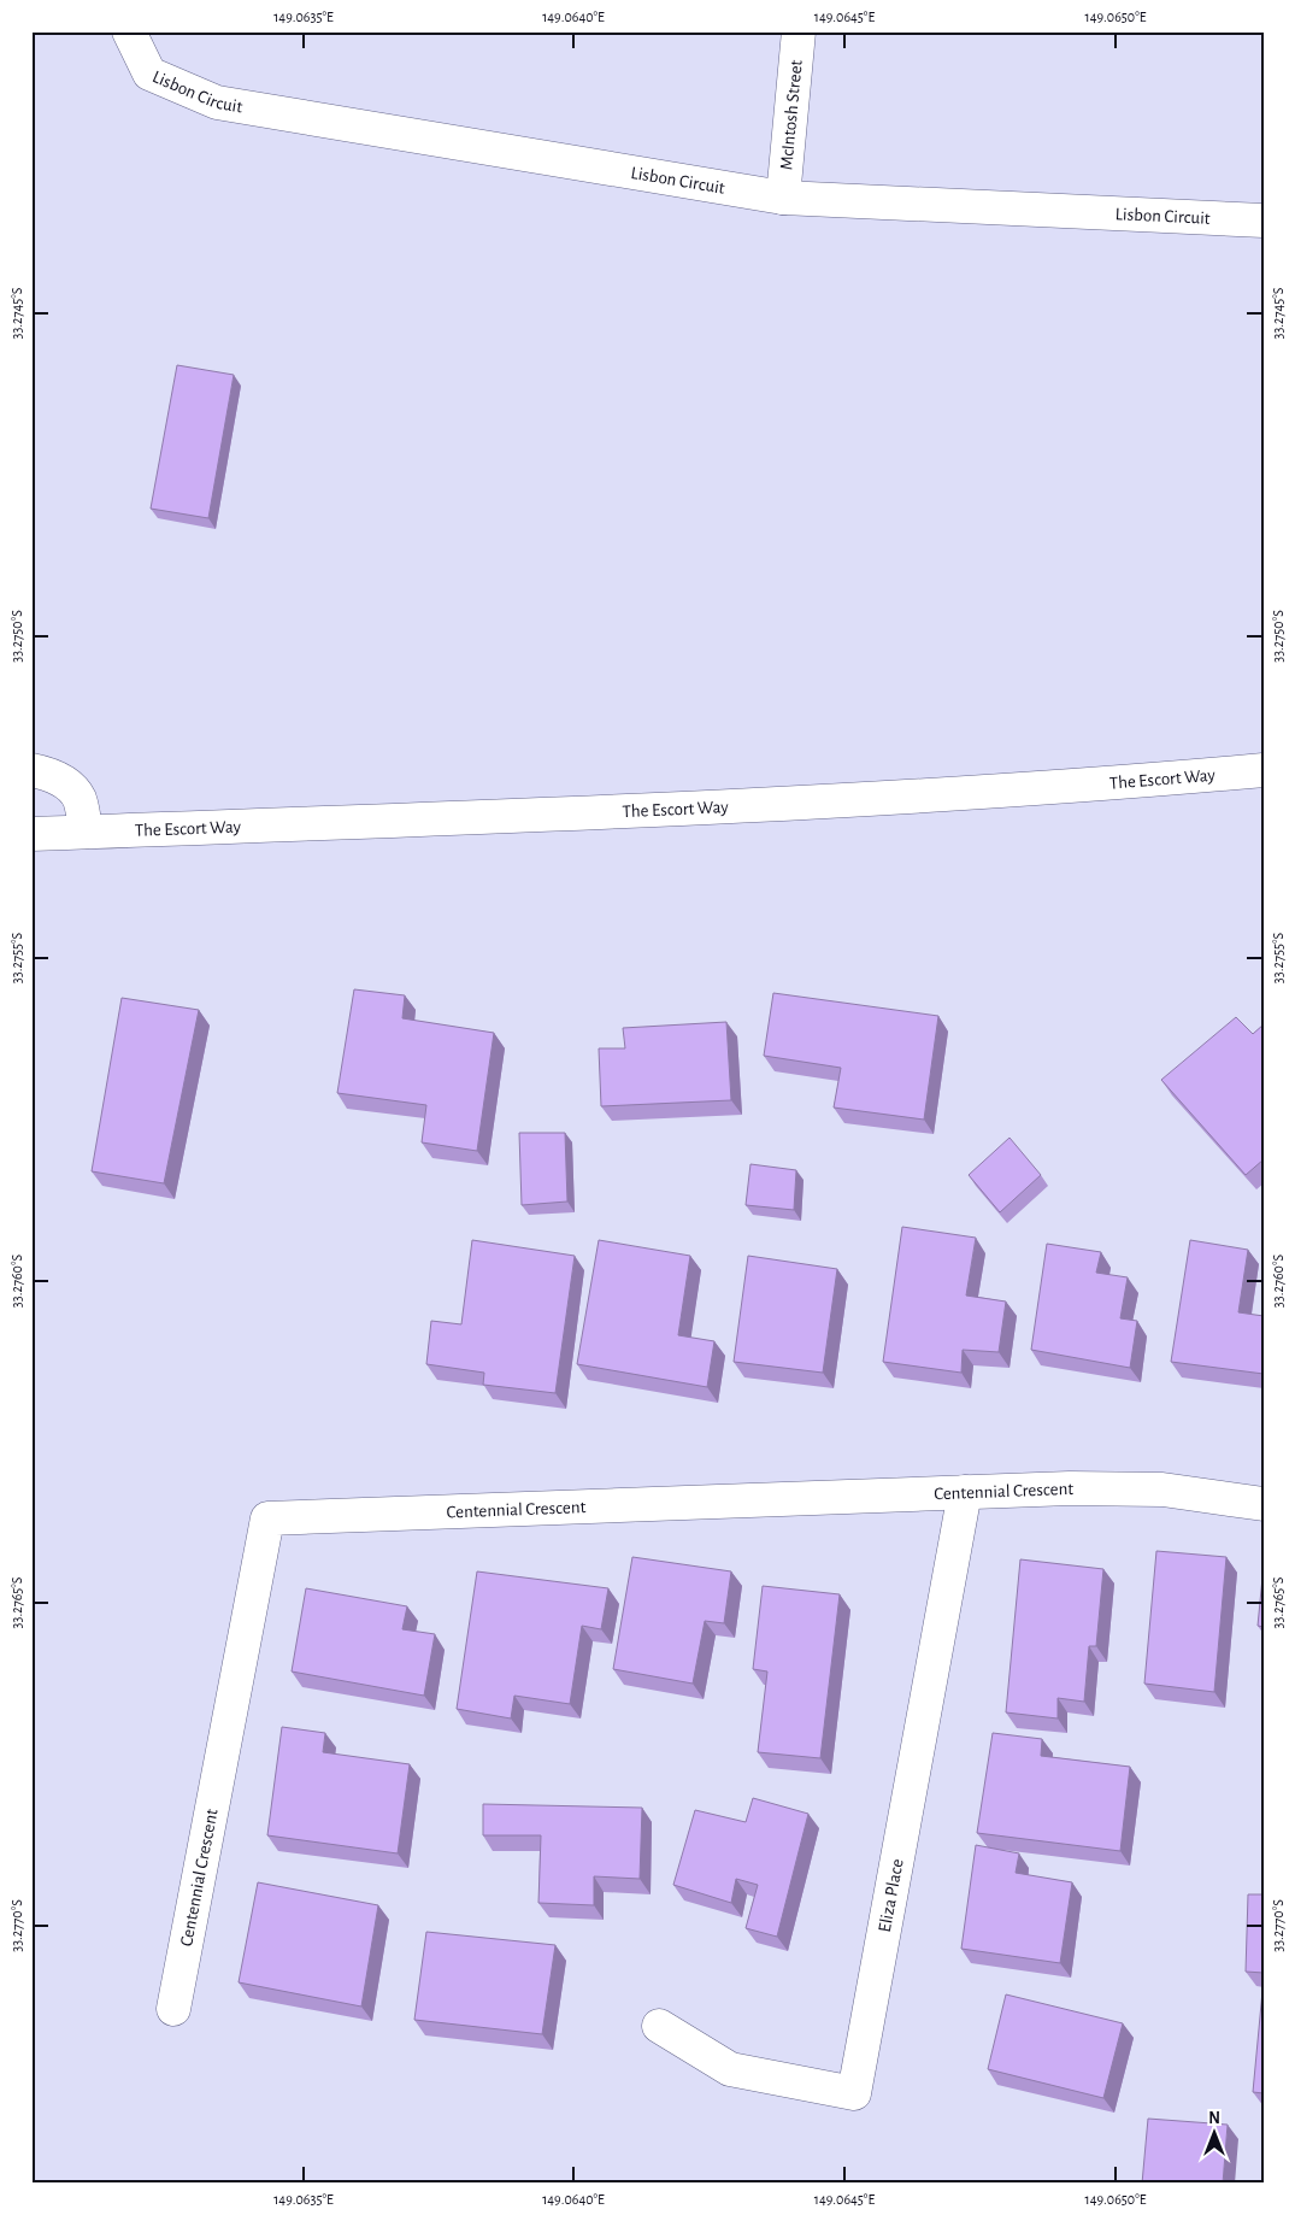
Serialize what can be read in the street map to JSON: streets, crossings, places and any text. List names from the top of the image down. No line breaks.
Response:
{"streets":{"street":["Lisbon Circuit","McIntosh Street","The Escort Way","Centennial Crescent","Eliza Place"]},"crossings":[["Lisbon Circuit","McIntosh Street"],["Centennial Crescent","Eliza Place"]],"north":"top","coordinates":["149.0635°E","149.0640°E","149.0645°E","149.0650°E","33.2745°S","33.2750°S","33.2755°S","33.2760°S","33.2765°S","33.2770°S"]}
